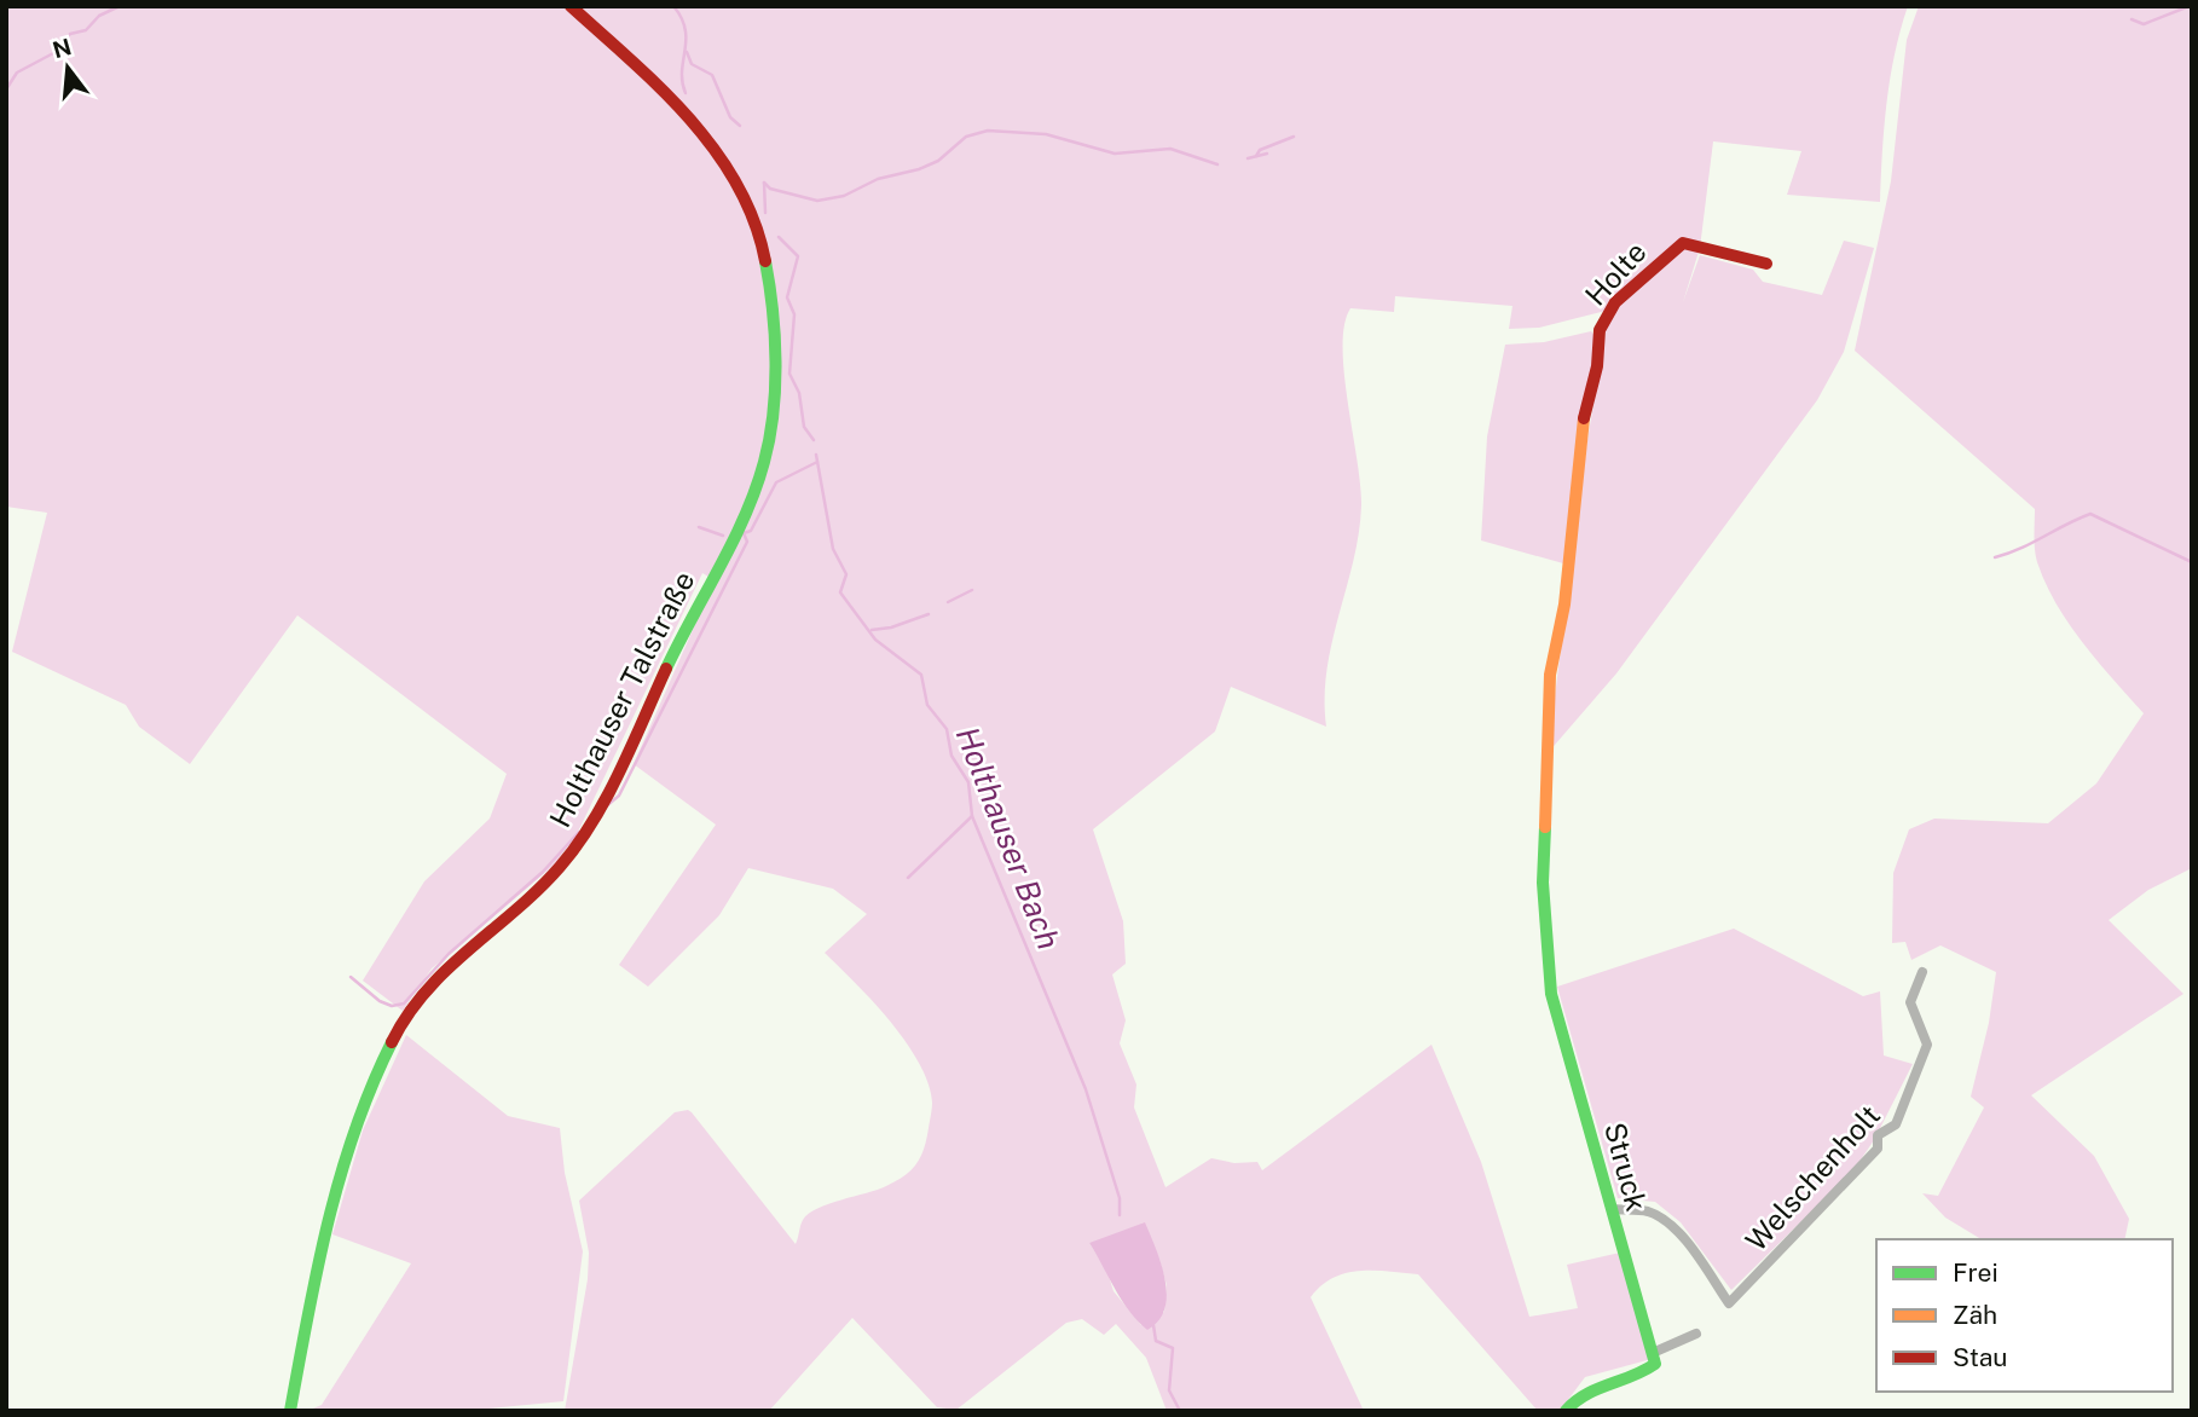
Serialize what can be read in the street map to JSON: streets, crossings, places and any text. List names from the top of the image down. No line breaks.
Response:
{"streets":{"street":["Holte","Holthauser Talstraße","Struck","Welschenholt"]},"crossings":[["Holte","Struck"],["Struck","Welschenholt"]],"water":["Holthauser Bach"],"legend":["Frei","Zäh","Stau"],"north":"top"}
